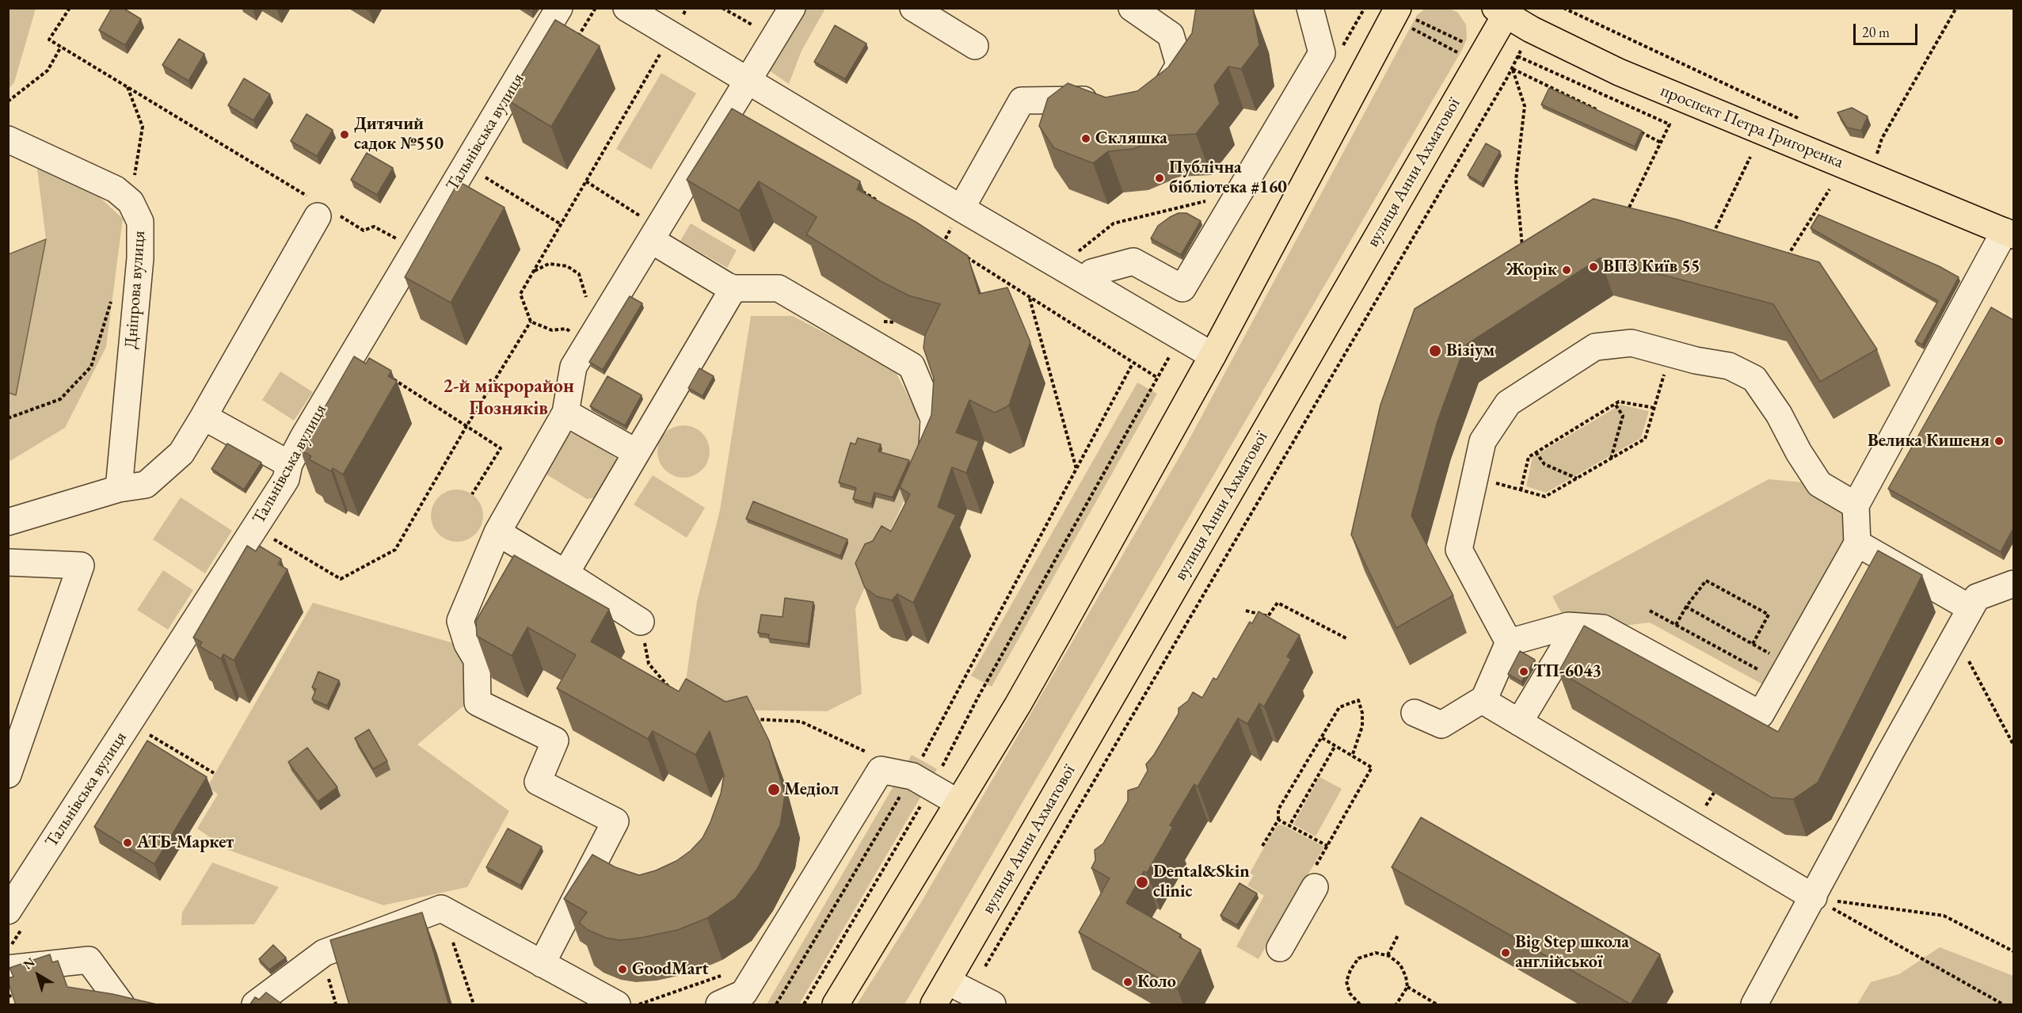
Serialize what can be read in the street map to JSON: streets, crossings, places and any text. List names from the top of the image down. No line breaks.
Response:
{"streets":{"main road":["проспект Петра Григоренка","вулиця Анни Ахматової"],"street":["Тальнівська вулиця","Дніпрова вулиця"]},"crossings":[["проспект Петра Григоренка","вулиця Анни Ахматової"]],"districts":["2-й мікрорайон Позняків"],"places":["Дитячий садок №550","Скляшка","Публічна бібліотека #160","ВПЗ Київ 55","Жорік","Візіум","Велика Кишеня","ТП-6043","Медіол","АТБ-Маркет","Dental&Skin clinic","Big Step школа англiйськоï","GoodMart","Коло"],"scale_bar":"20 m","north":"top left"}
